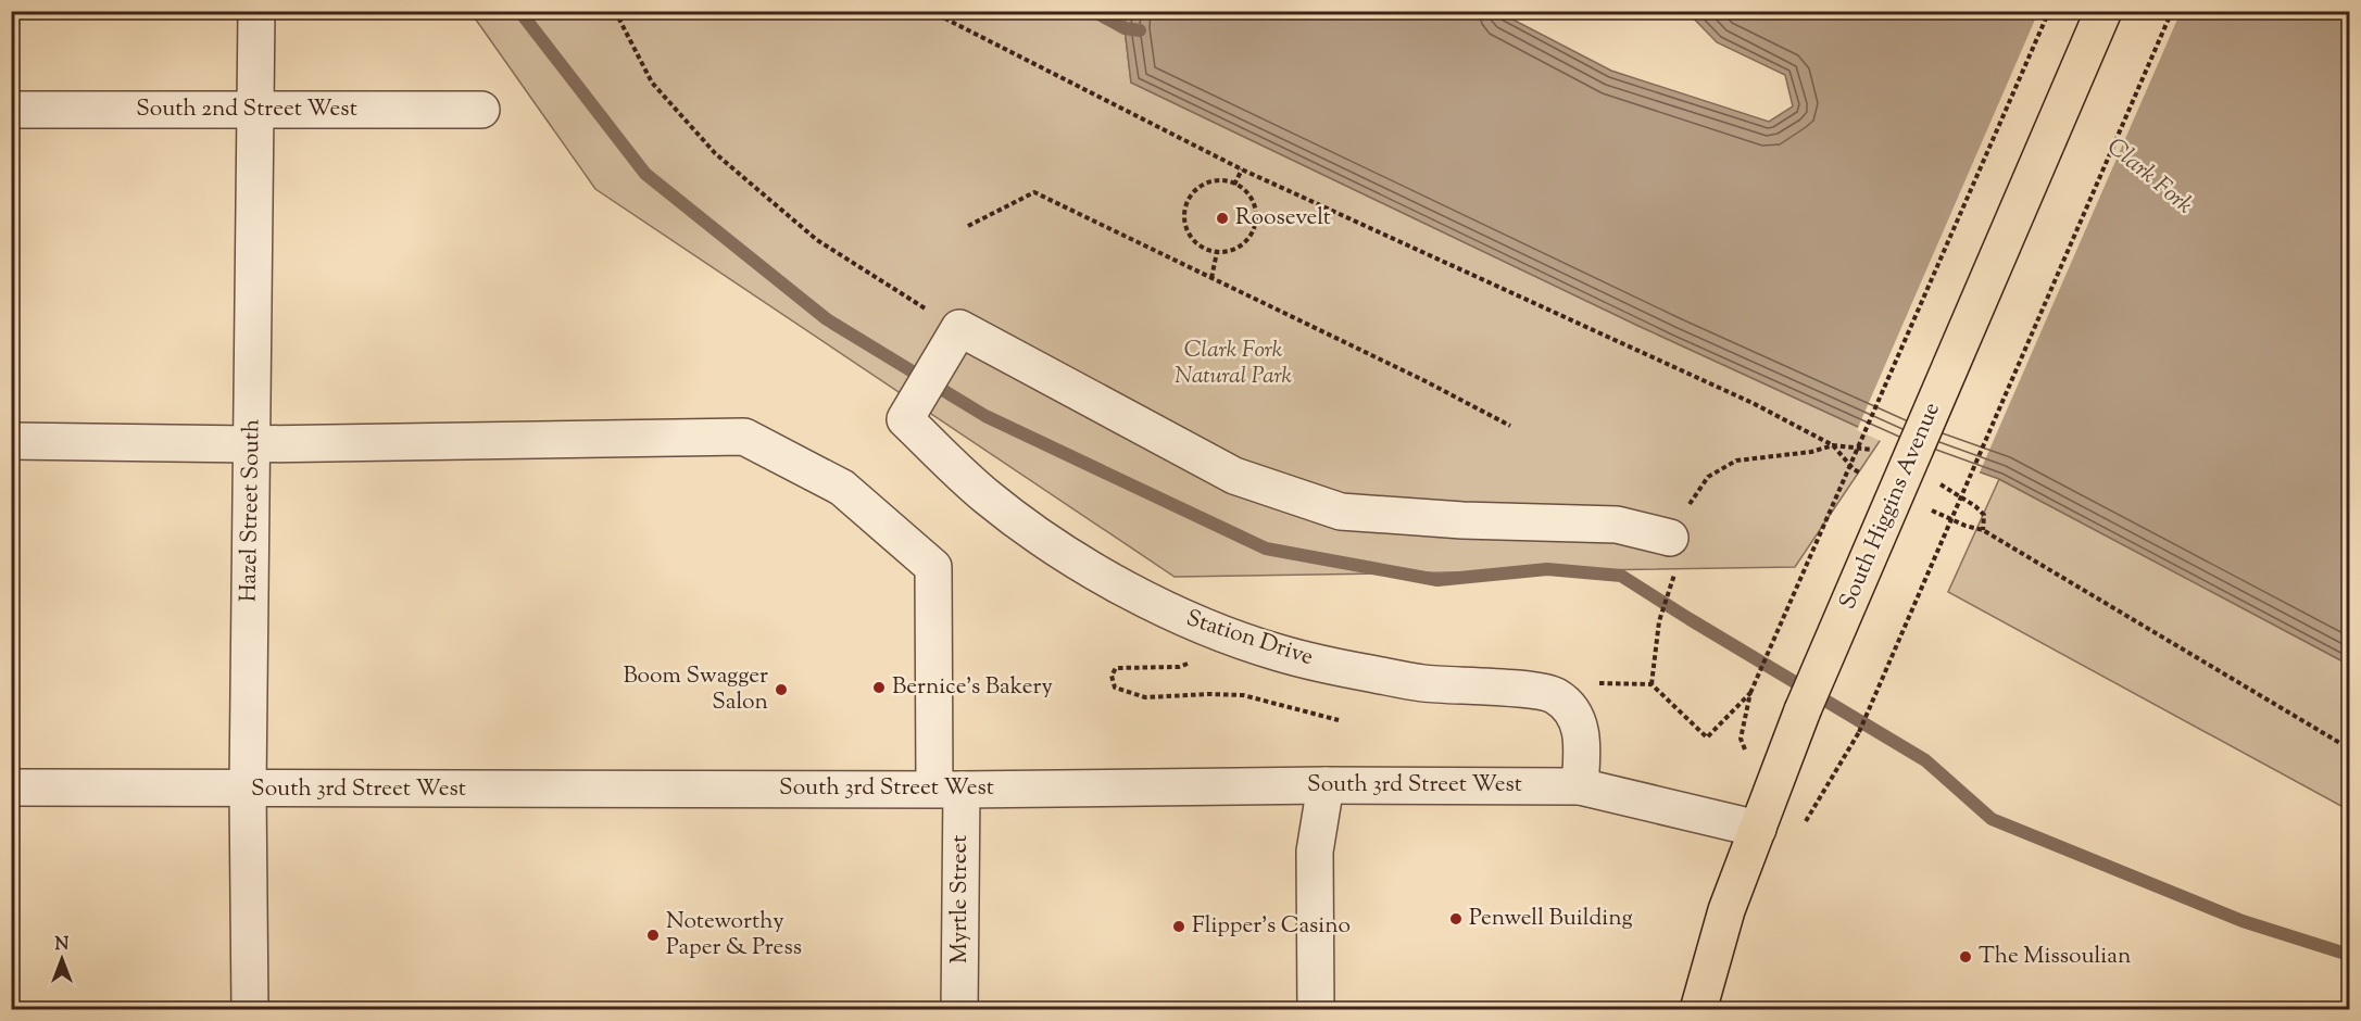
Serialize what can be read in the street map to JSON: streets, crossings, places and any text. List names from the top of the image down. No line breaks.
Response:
{"streets":{"main road":["South Higgins Avenue"],"street":["South 2nd Street West","Hazel Street South","Station Drive","South 3rd Street West","Myrtle Street"]},"crossings":[["South 2nd Street West","Hazel Street South"],["South Higgins Avenue","South 3rd Street West"],["Hazel Street South","South 3rd Street West"],["Hazel Street South","Myrtle Street"],["Station Drive","South 3rd Street West"],["South 3rd Street West","Myrtle Street"]],"water":["Clark Fork"],"parks":["Clark Fork Natural Park"],"places":["Roosevelt","Bernice's Bakery","Boom Swagger Salon","Penwell Building","Flipper's Casino","Noteworthy Paper & Press","The Missoulian"],"north":"top"}
